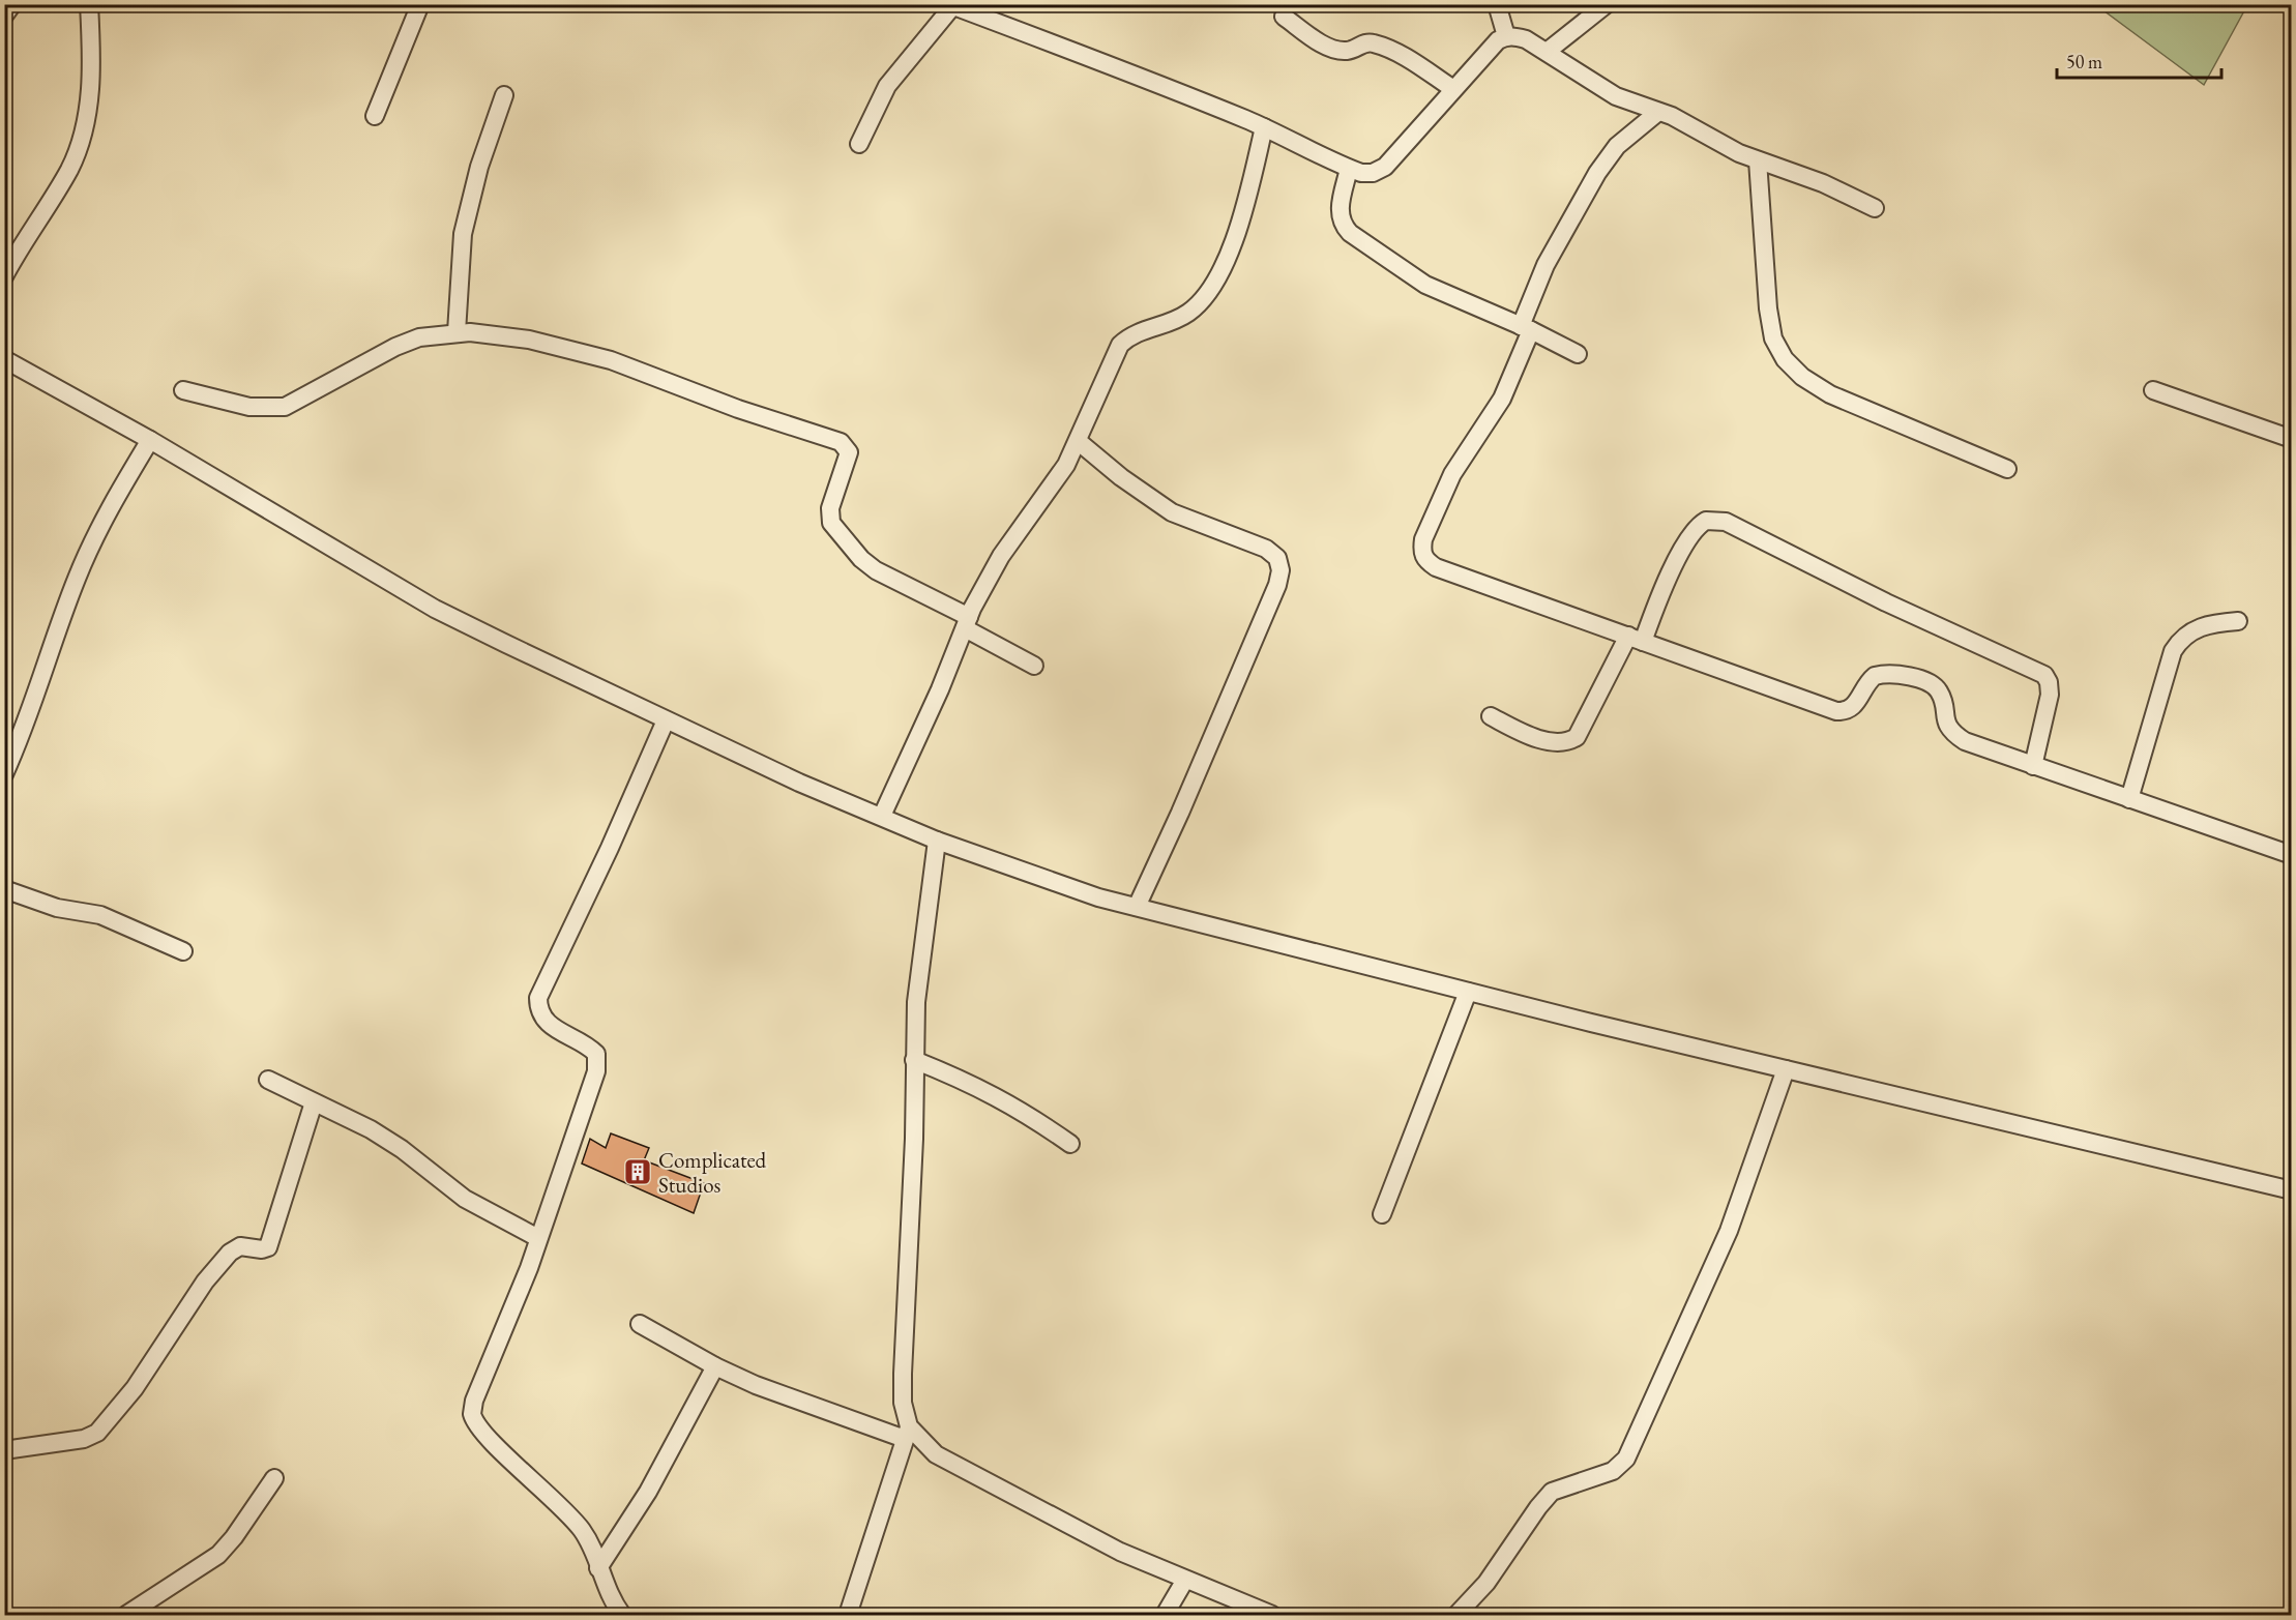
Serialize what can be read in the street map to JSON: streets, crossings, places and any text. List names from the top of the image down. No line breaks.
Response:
{"places":{"building":["Complicated Studios"]},"scale_bar":"50 m"}
